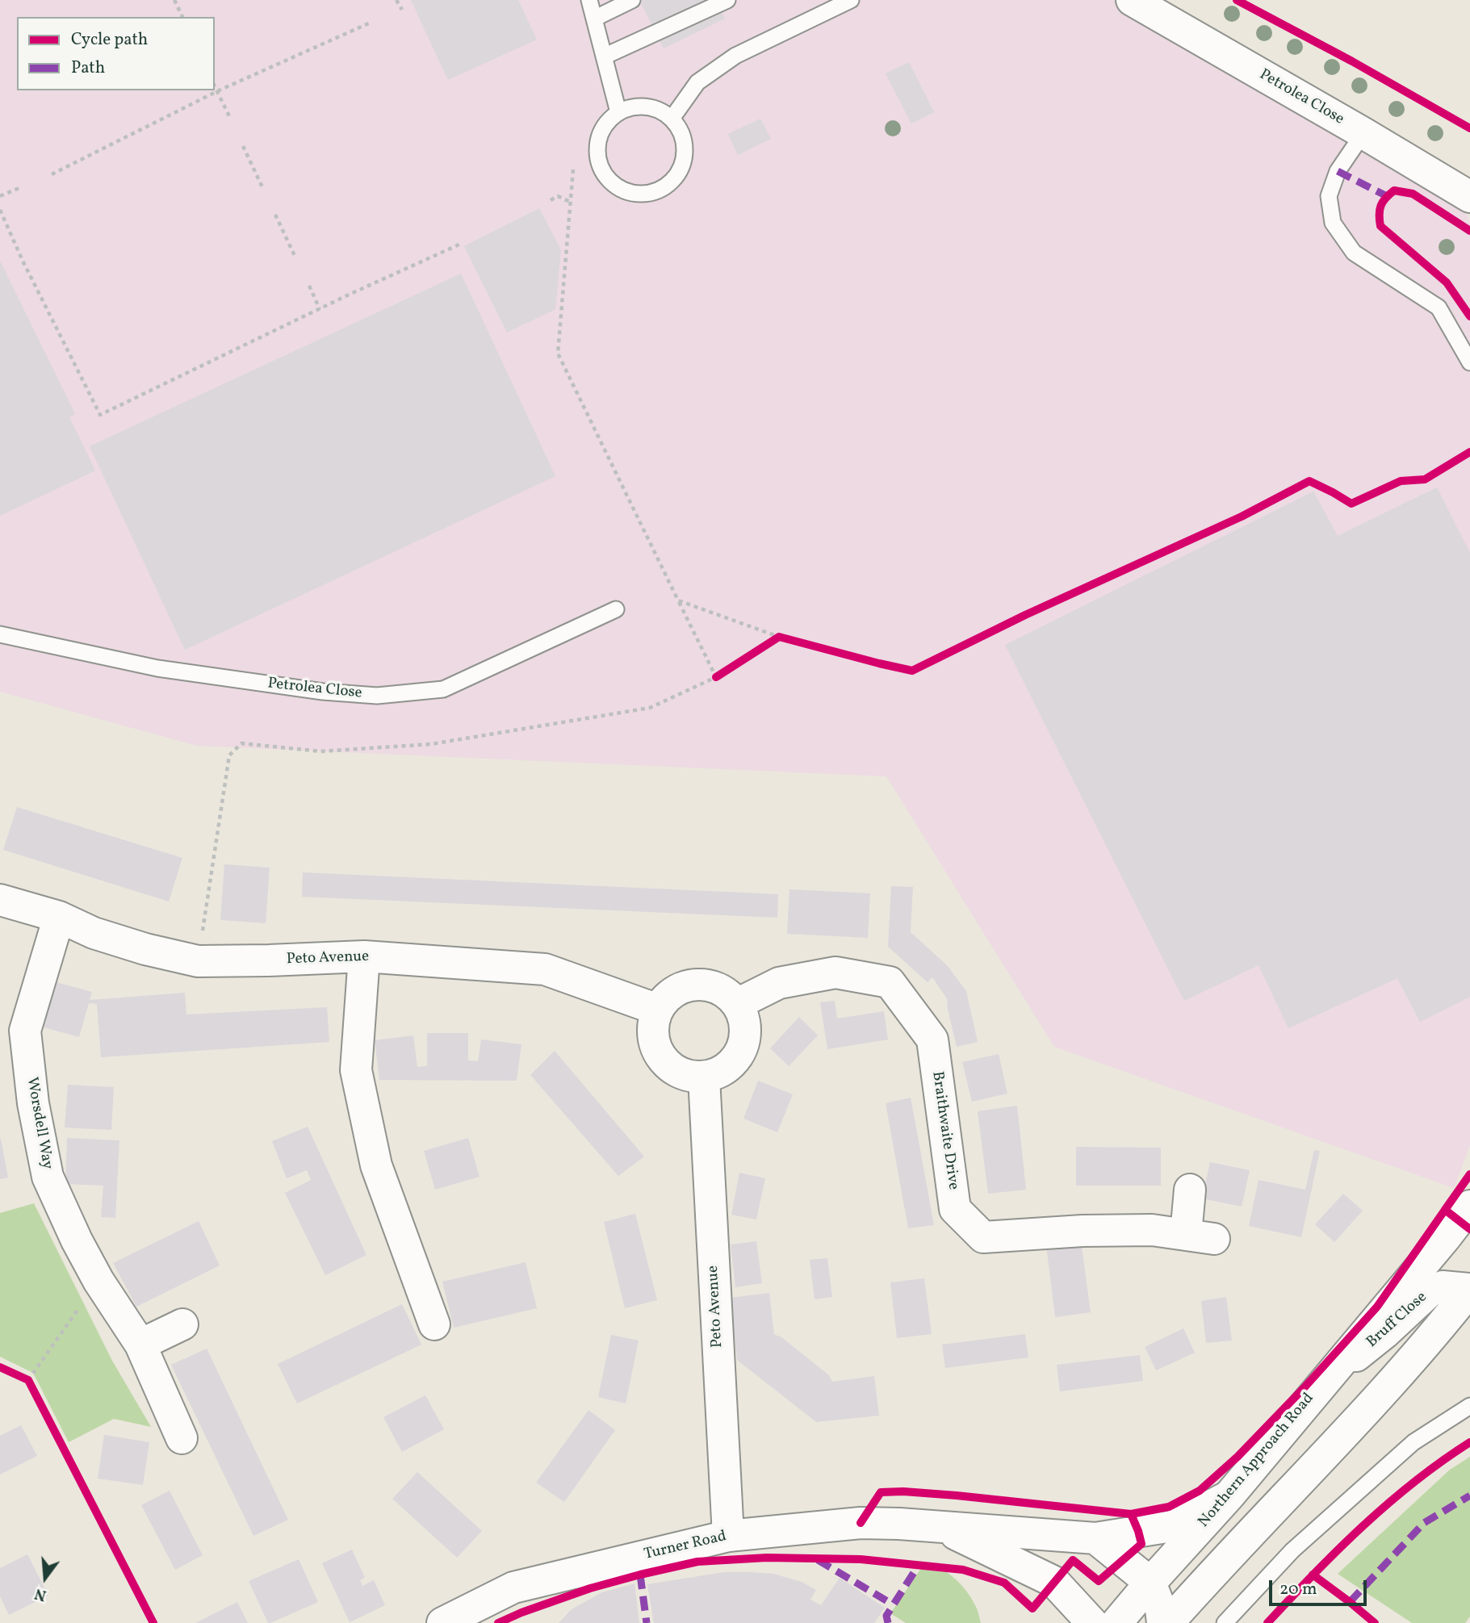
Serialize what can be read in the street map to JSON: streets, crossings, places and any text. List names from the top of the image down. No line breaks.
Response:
{"streets":{"street":["Petrolea Close","Peto Avenue","Worsdell Way","Braithwaite Drive","Bruff Close","Northern Approach Road","Turner Road"]},"crossings":[["Peto Avenue","Worsdell Way"],["Peto Avenue","Braithwaite Drive"],["Peto Avenue","Turner Road"],["Bruff Close","Northern Approach Road"],["Northern Approach Road","Turner Road"]],"legend":["Cycle path","Path"],"scale_bar":"20 m","north":"bottom"}
